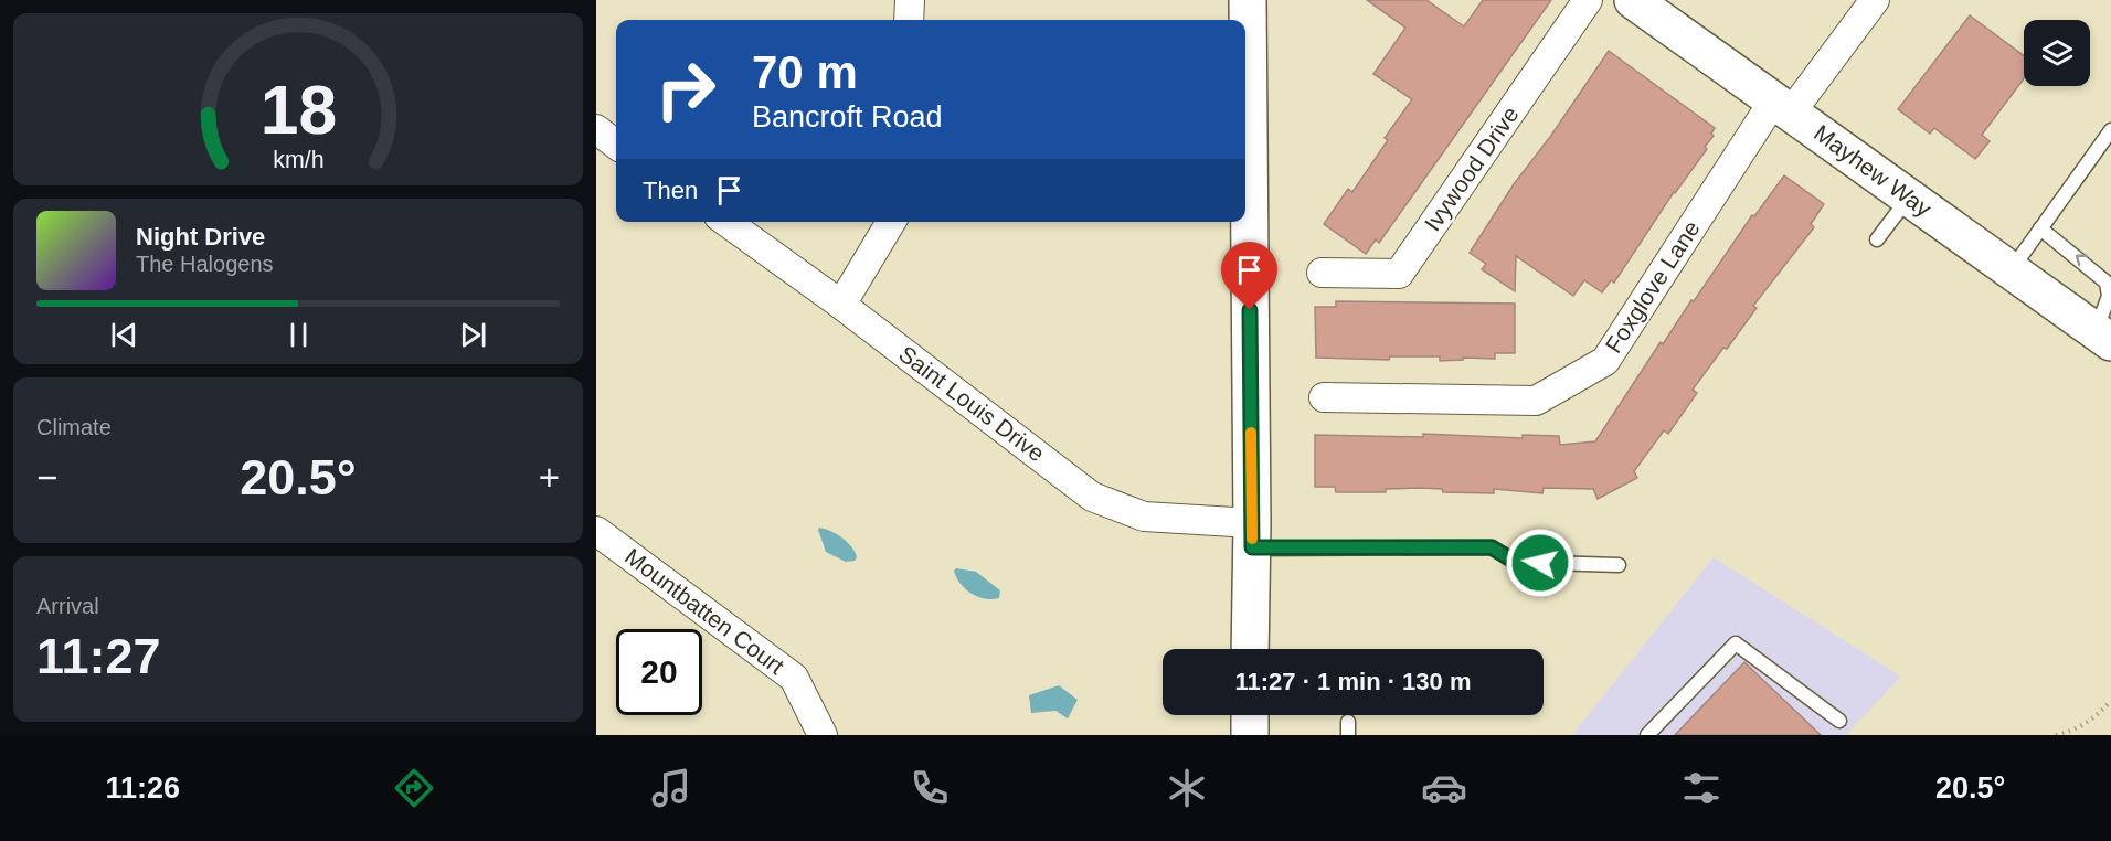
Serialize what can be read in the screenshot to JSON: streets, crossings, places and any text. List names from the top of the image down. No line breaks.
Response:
{"streets":{"street":["Ivywood Drive","Mayhew Way","Foxglove Lane","Saint Louis Drive","Mountbatten Court"]},"crossings":[["Mayhew Way","Foxglove Lane"]],"page":{"turn":["70 m","Bancroft Road"],"then":"Then","song":["Night Drive","The Halogens"],"tile":["Climate",["Arrival","11:27"]],"heat":["−","20.5°","+"],"limit":"20","trip":"11:27 · 1 min · 130 m","tabs":["11:26","20.5°"],"gauge":["18","km/h"]}}
